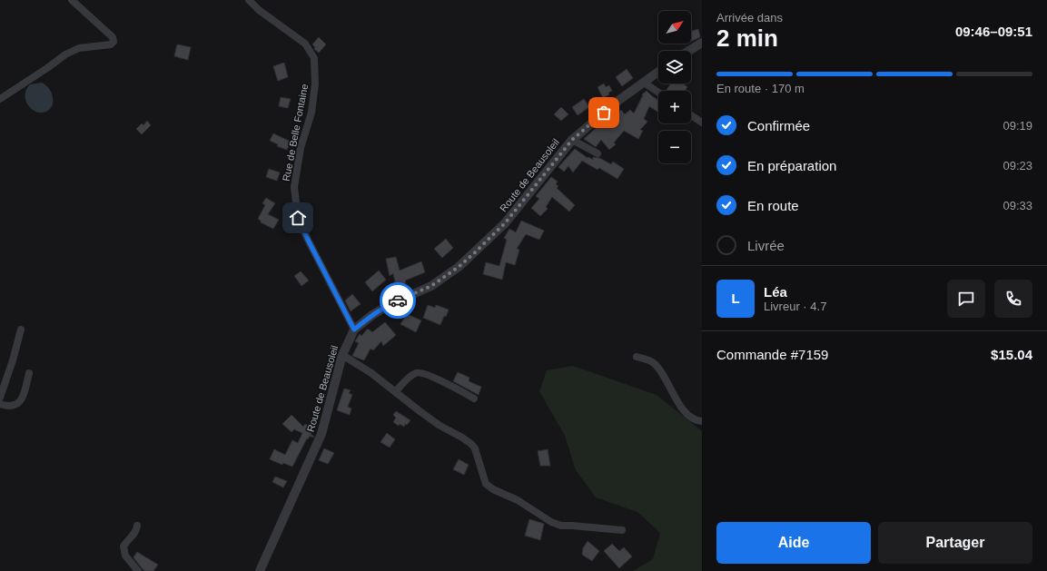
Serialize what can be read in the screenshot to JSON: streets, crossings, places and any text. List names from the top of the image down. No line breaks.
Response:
{"streets":{"street":["Rue de Belle Fontaine","Route de Beausoleil"]},"crossings":[["Rue de Belle Fontaine","Route de Beausoleil"]],"north":"top right","page":{"heading":["2 min","Arrivée dans","09:46–09:51"],"panel":["Léa","Livreur · 4.7","Commande #7159","$15.04"],"map_buttons":["+","−"],"bar":"En route · 170 m","list":[["Confirmée","09:19"],["En préparation","09:23"],["En route","09:33"],"Livrée"],"round":"L","buttons":["Aide","Partager"]}}
